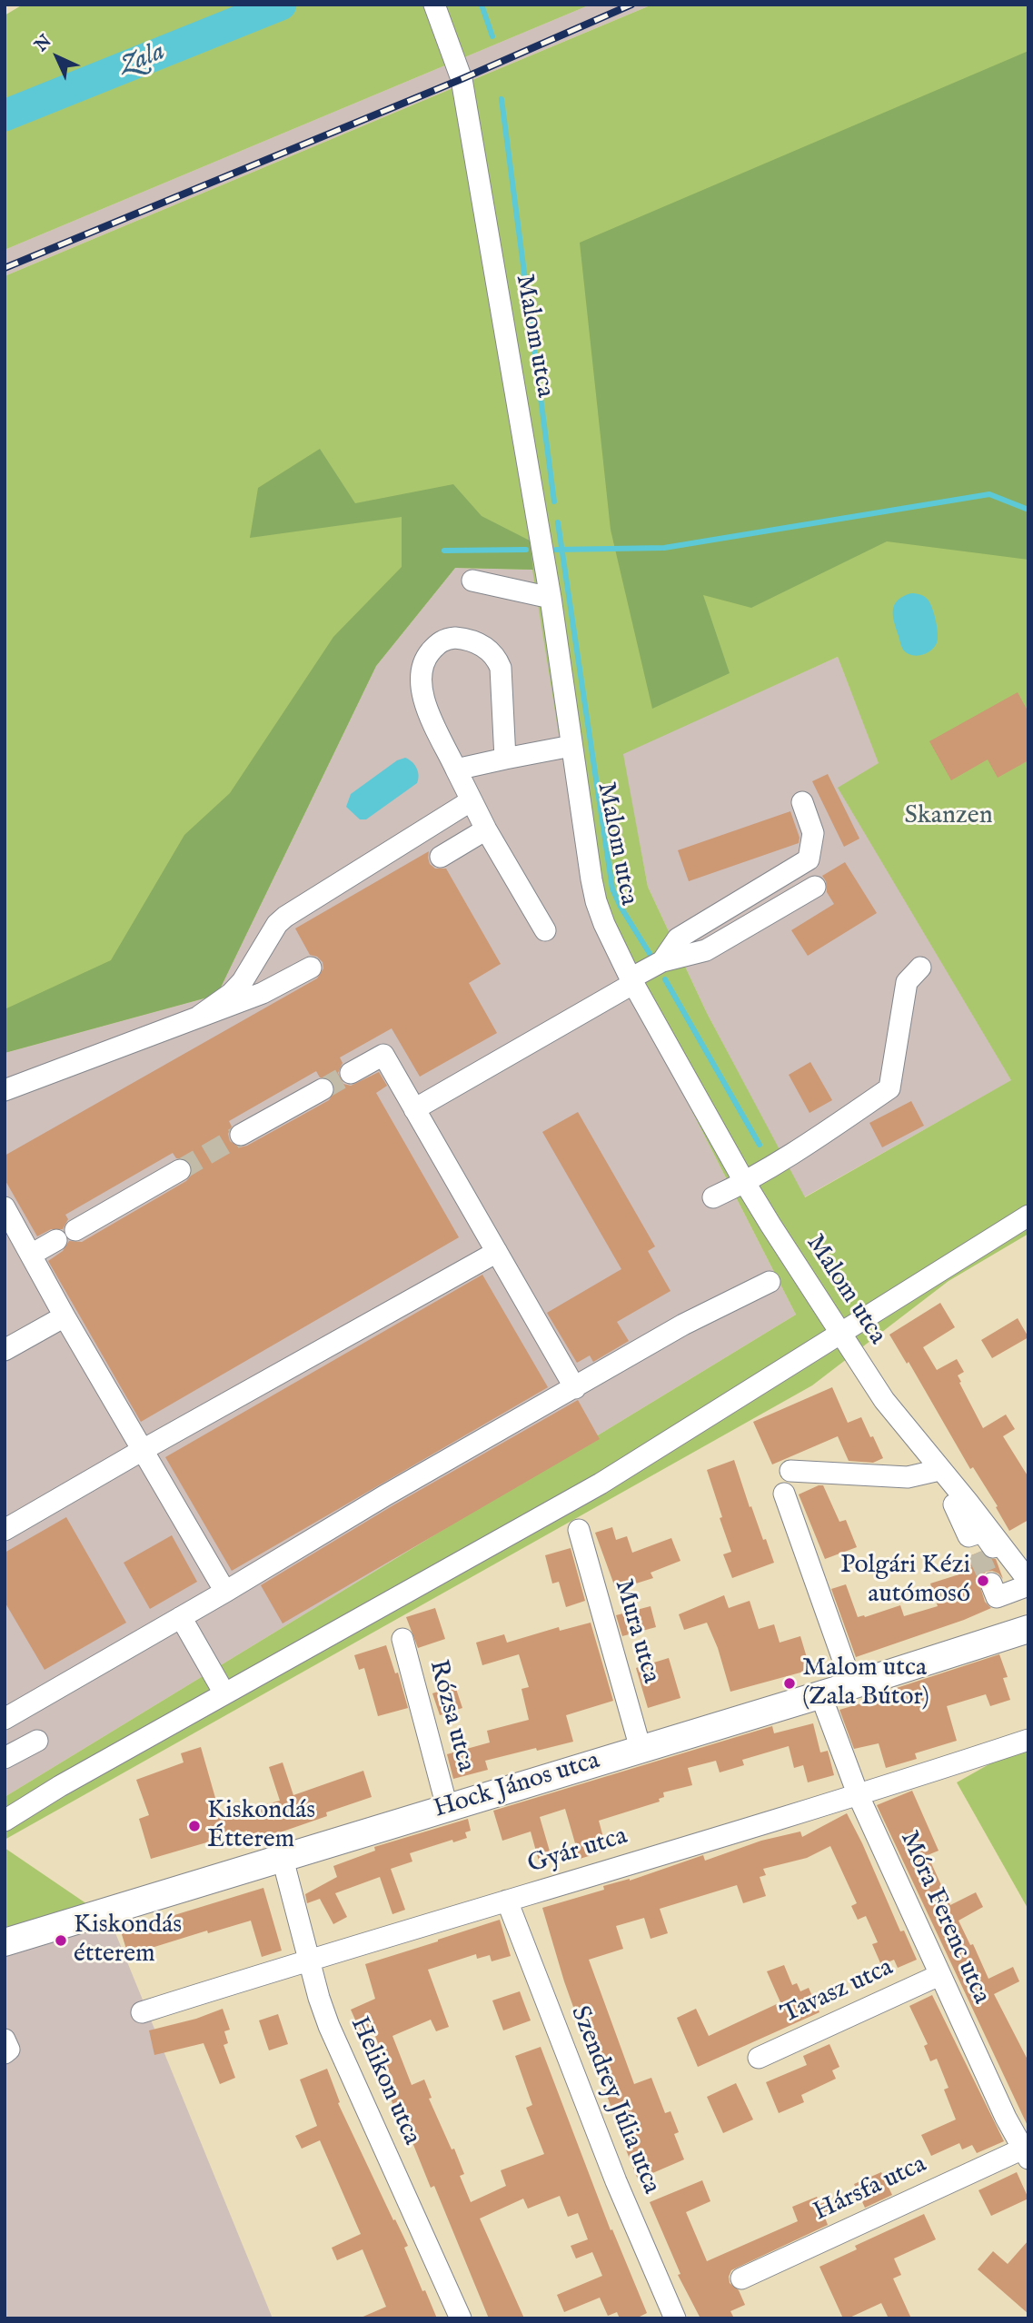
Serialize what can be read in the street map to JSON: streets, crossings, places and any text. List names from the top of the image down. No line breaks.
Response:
{"streets":{"main road":["Hock János utca"],"street":["Malom utca","Mura utca","Rózsa utca","Gyár utca","Móra Ferenc utca","Tavasz utca","Helikon utca","Szendrey Júlia utca","Hársfa utca"]},"crossings":[["Mura utca","Hock János utca"],["Rózsa utca","Hock János utca"],["Hock János utca","Móra Ferenc utca"],["Hock János utca","Helikon utca"],["Gyár utca","Móra Ferenc utca"],["Gyár utca","Helikon utca"],["Gyár utca","Szendrey Júlia utca"],["Móra Ferenc utca","Tavasz utca"],["Móra Ferenc utca","Hársfa utca"]],"water":["Zala"],"parks":["Skanzen"],"places":["Polgári Kézi autómosó","Malom utca (Zala Bútor)","Kiskondás Étterem","Kiskondás étterem"],"north":"top left"}
